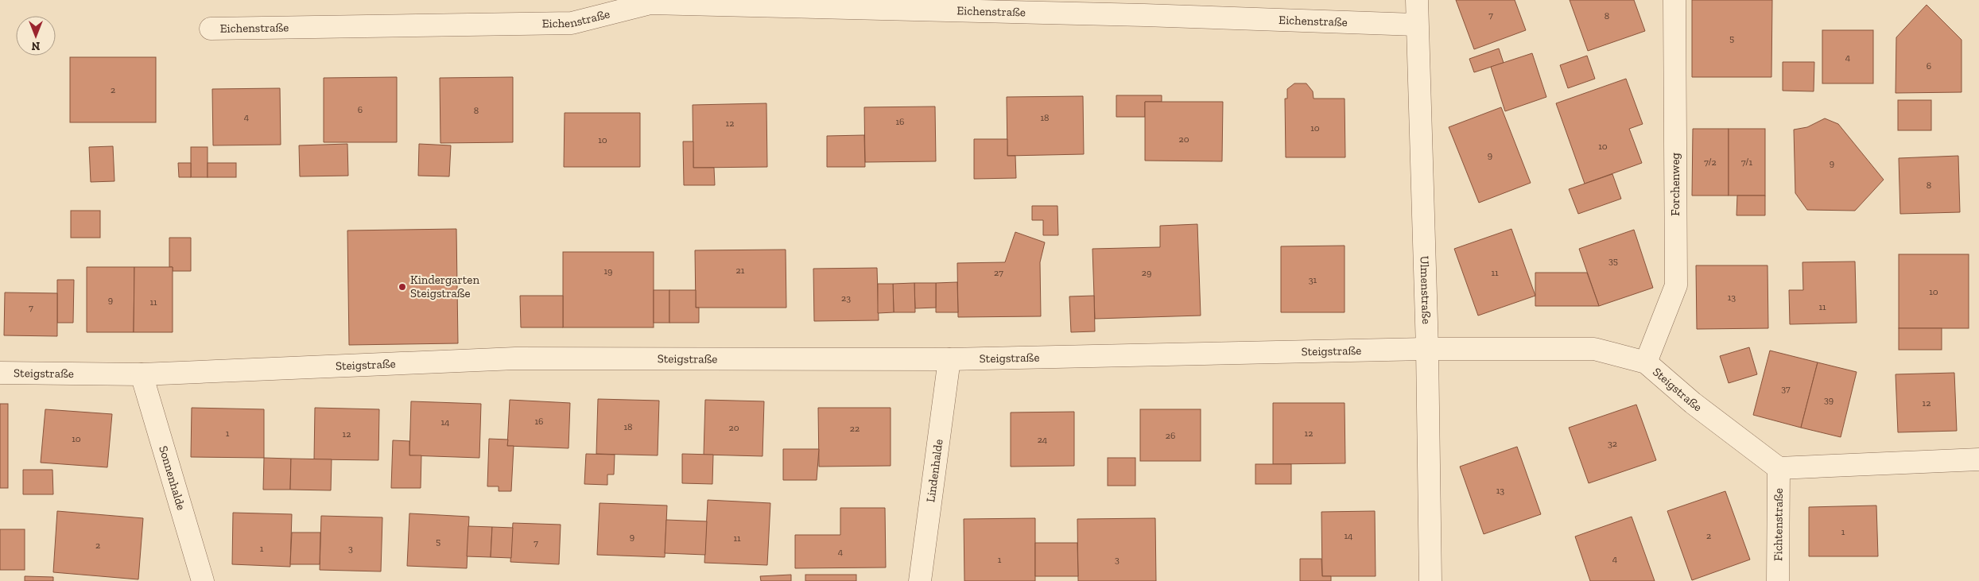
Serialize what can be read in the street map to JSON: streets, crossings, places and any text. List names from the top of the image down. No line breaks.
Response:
{"streets":{"street":["Eichenstraße","Forchenweg","Ulmenstraße","Steigstraße","Lindenhalde","Sonnenhalde","Fichtenstraße"]},"crossings":[["Eichenstraße","Ulmenstraße"],["Forchenweg","Steigstraße"],["Ulmenstraße","Steigstraße"],["Steigstraße","Lindenhalde"],["Steigstraße","Sonnenhalde"],["Steigstraße","Fichtenstraße"]],"places":["Kindergarten Steigstraße"],"house_numbers":["7","8","5","4","6","2","6","8","4","18","16","12","10","20","10","10","9","7/2","7/1","9","8","35","21","19","27","29","11","31","10","13","23","9","11","11","7","37","39","12","16","14","18","20","22","1","12","12","26","10","24","32","13","1","14","2","9","11","5","7","2","1","3","4","4","1","3"],"north":"bottom"}
